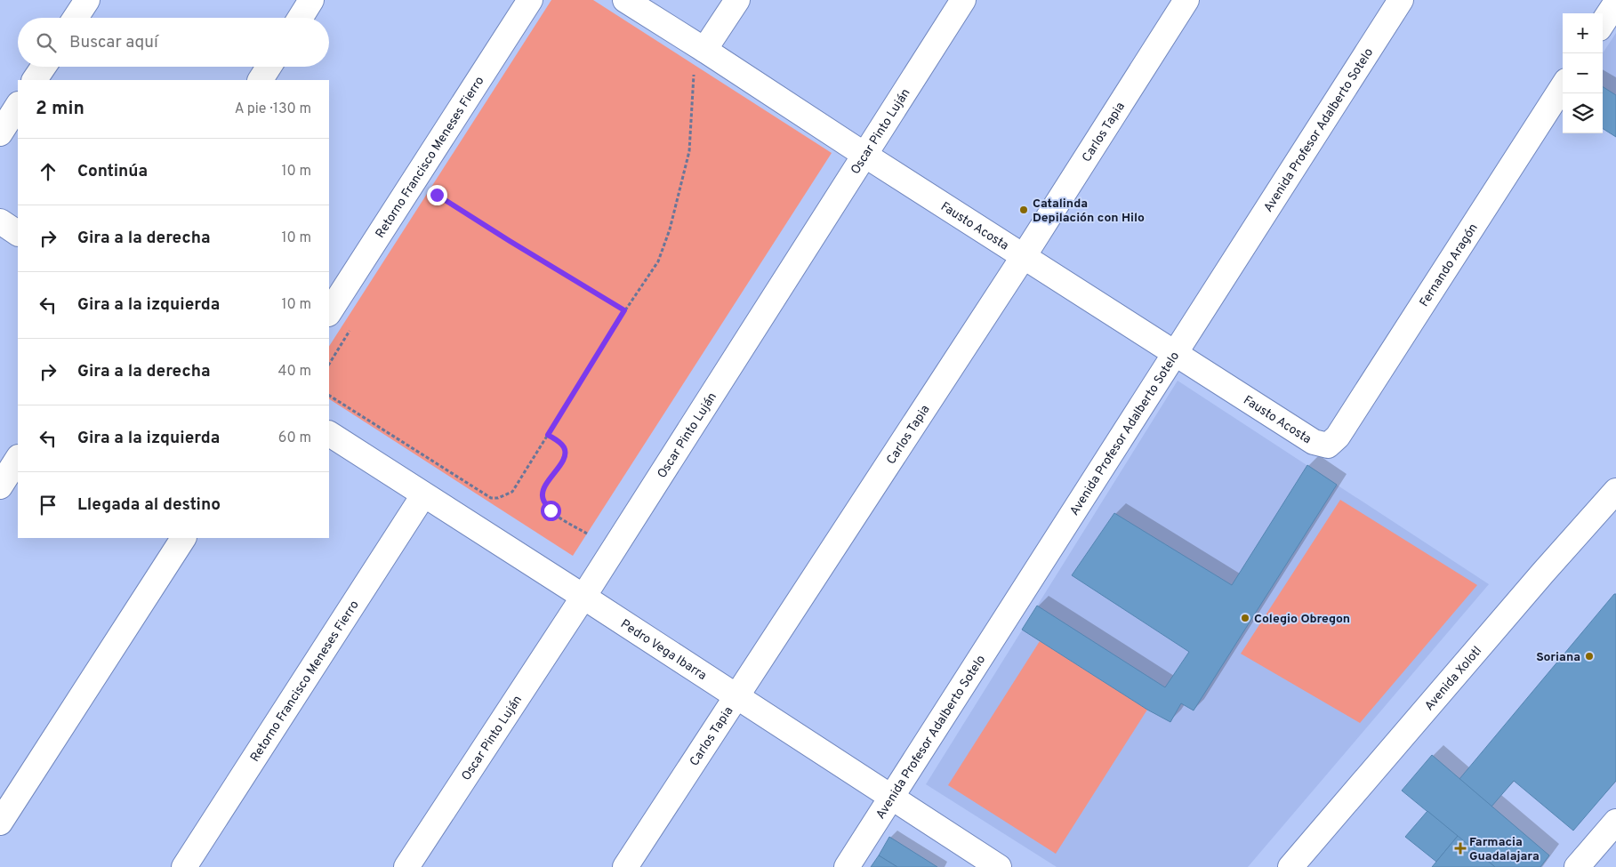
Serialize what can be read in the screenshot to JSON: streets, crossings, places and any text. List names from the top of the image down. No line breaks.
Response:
{"streets":{"street":["Avenida Profesor Adalberto Sotelo","Oscar Pinto Luján","Carlos Tapia","Retorno Francisco Meneses Fierro","Fausto Acosta","Fernando Aragón","Pedro Vega Ibarra","Avenida Xolotl"]},"crossings":[["Avenida Profesor Adalberto Sotelo","Fausto Acosta"],["Avenida Profesor Adalberto Sotelo","Pedro Vega Ibarra"],["Oscar Pinto Luján","Fausto Acosta"],["Oscar Pinto Luján","Pedro Vega Ibarra"],["Carlos Tapia","Fausto Acosta"],["Carlos Tapia","Pedro Vega Ibarra"],["Retorno Francisco Meneses Fierro","Pedro Vega Ibarra"],["Fausto Acosta","Fernando Aragón"]],"places":{"other":["Catalinda Depilación con Hilo","Colegio Obregon","Soriana"],"health":["Farmacia Guadalajara"]},"page":{"map_buttons":["+","−"],"search":"Buscar aquí","heading":["2 min","A pie · 130 m"],"list":[["Continúa","10 m"],["Gira a la derecha","10 m"],["Gira a la izquierda","10 m"],["Gira a la derecha","40 m"],["Gira a la izquierda","60 m"],"Llegada al destino"]}}
